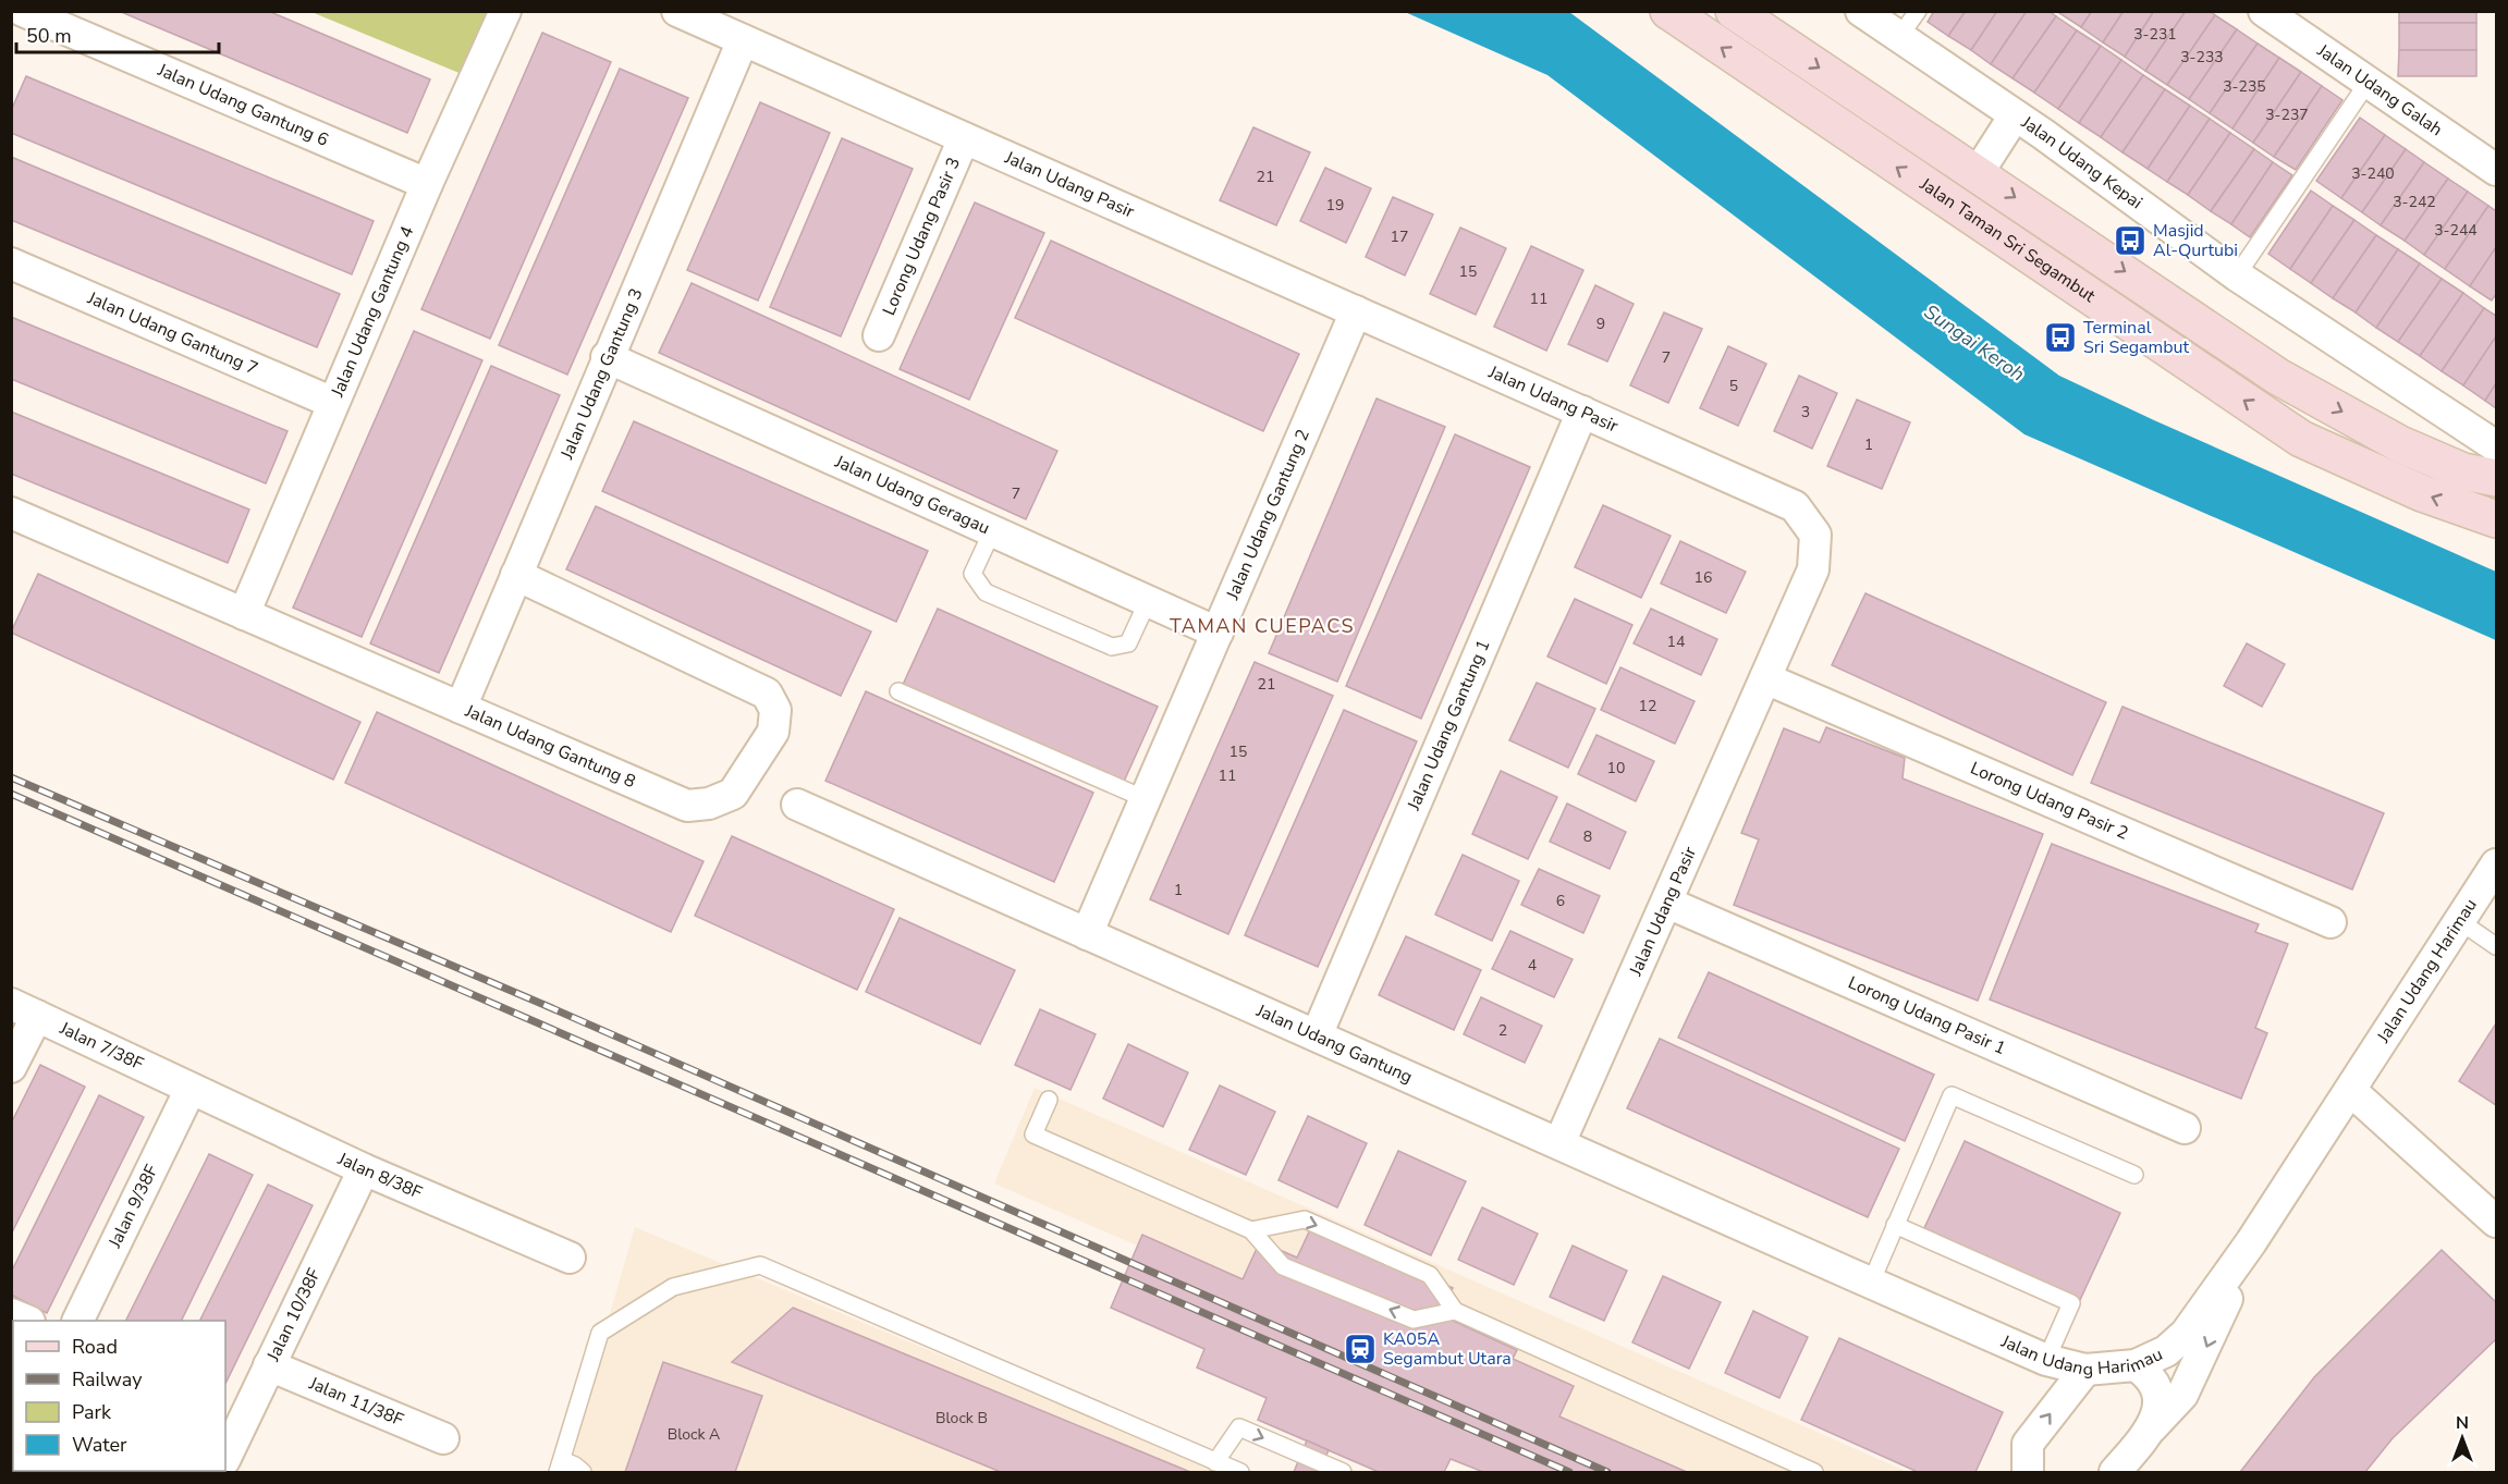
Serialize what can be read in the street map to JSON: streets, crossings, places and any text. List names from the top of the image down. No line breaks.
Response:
{"streets":{"street":["Jalan Udang Galah","Jalan Udang Gantung 6","Jalan Udang Kepai","Jalan Udang Pasir","Lorong Udang Pasir 3","Jalan Taman Sri Segambut","Jalan Udang Gantung 4","Jalan Udang Gantung 7","Jalan Udang Gantung 3","Jalan Udang Geragau","Jalan Udang Gantung 2","Jalan Udang Gantung 1","Jalan Udang Gantung 8","Lorong Udang Pasir 2","Jalan Udang Harimau","Lorong Udang Pasir 1","Jalan Udang Gantung","Jalan 7/38F","Jalan 8/38F","Jalan 9/38F","Jalan 10/38F","Jalan 11/38F"]},"crossings":[["Jalan Udang Gantung 6","Jalan Udang Gantung 4"],["Jalan Udang Pasir","Lorong Udang Pasir 3"],["Jalan Udang Pasir","Jalan Udang Gantung 3"],["Jalan Udang Pasir","Jalan Udang Gantung 2"],["Jalan Udang Pasir","Jalan Udang Gantung 1"],["Jalan Udang Pasir","Lorong Udang Pasir 2"],["Jalan Udang Pasir","Lorong Udang Pasir 1"],["Jalan Udang Pasir","Jalan Udang Gantung"],["Jalan Udang Gantung 4","Jalan Udang Gantung 7"],["Jalan Udang Gantung 4","Jalan Udang Gantung 8"],["Jalan Udang Gantung 3","Jalan Udang Geragau"],["Jalan Udang Gantung 3","Jalan Udang Gantung 8"],["Jalan Udang Geragau","Jalan Udang Gantung 2"],["Jalan Udang Gantung 2","Jalan Udang Gantung"],["Jalan Udang Gantung 1","Jalan Udang Gantung"],["Jalan Udang Harimau","Jalan Udang Gantung"],["Jalan 7/38F","Jalan 8/38F"],["Jalan 7/38F","Jalan 9/38F"],["Jalan 8/38F","Jalan 9/38F"],["Jalan 8/38F","Jalan 10/38F"],["Jalan 10/38F","Jalan 11/38F"]],"districts":["TAMAN CUEPACS"],"water":["Sungai Keroh"],"places":{"bus stop":["Masjid Al-Qurtubi","Terminal Sri Segambut"],"station":["KA05A Segambut Utara"]},"house_numbers":["3-231","3-233","3-235","3-237","3-240","21","3-242","19","3-244","17","15","11","9","7","5","3","1","7","16","14","21","12","15","10","11","8","1","6","4","2","Block B","Block A"],"legend":["Road","Railway","Park","Water"],"scale_bar":"50 m","north":"top"}
